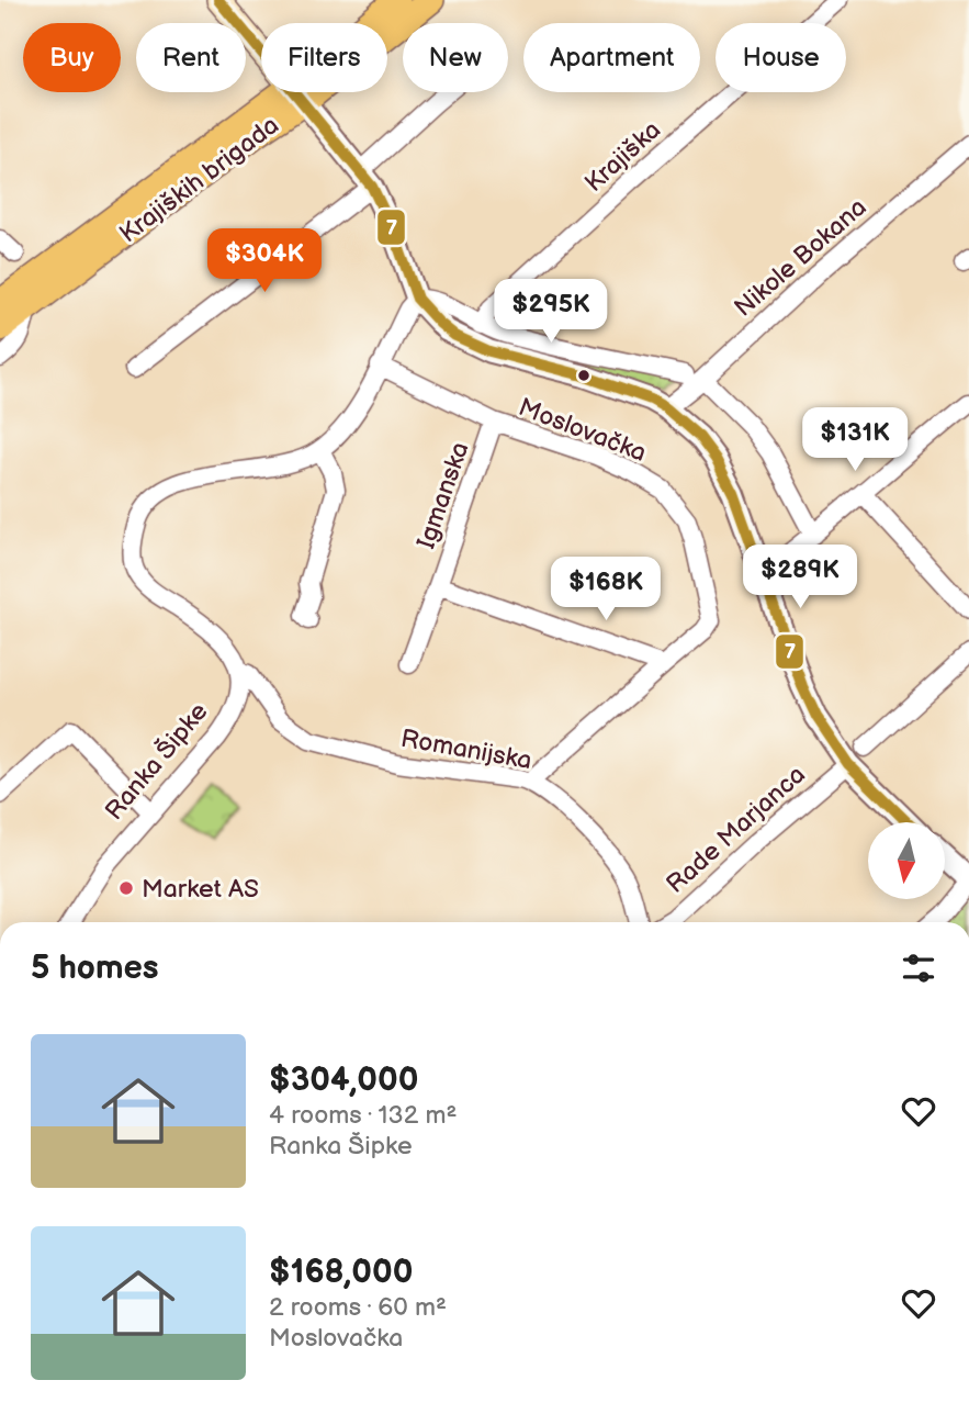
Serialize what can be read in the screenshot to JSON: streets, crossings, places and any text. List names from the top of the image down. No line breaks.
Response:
{"streets":{"main road":["Krajiških brigada"],"street":["Krajiška","Nikole Bokana","Moslovačka","Igmanska","Romanijska","Ranka Šipke","Rade Marjanca"]},"crossings":[["Moslovačka","Igmanska"],["Romanijska","Ranka Šipke"]],"places":["Market AS"],"lines":["transit line 7"],"north":"bottom","page":{"chip":["Buy","Rent","Filters","New","Apartment","House"],"price":["$304K","$295K","$131K","$289K","$168K"],"heading":"5 homes","list":[{"name":"$304,000","note":"4 rooms · 132 m² · Ranka Šipke"},{"name":"$168,000","note":"2 rooms · 60 m² · Moslovačka"}]}}
